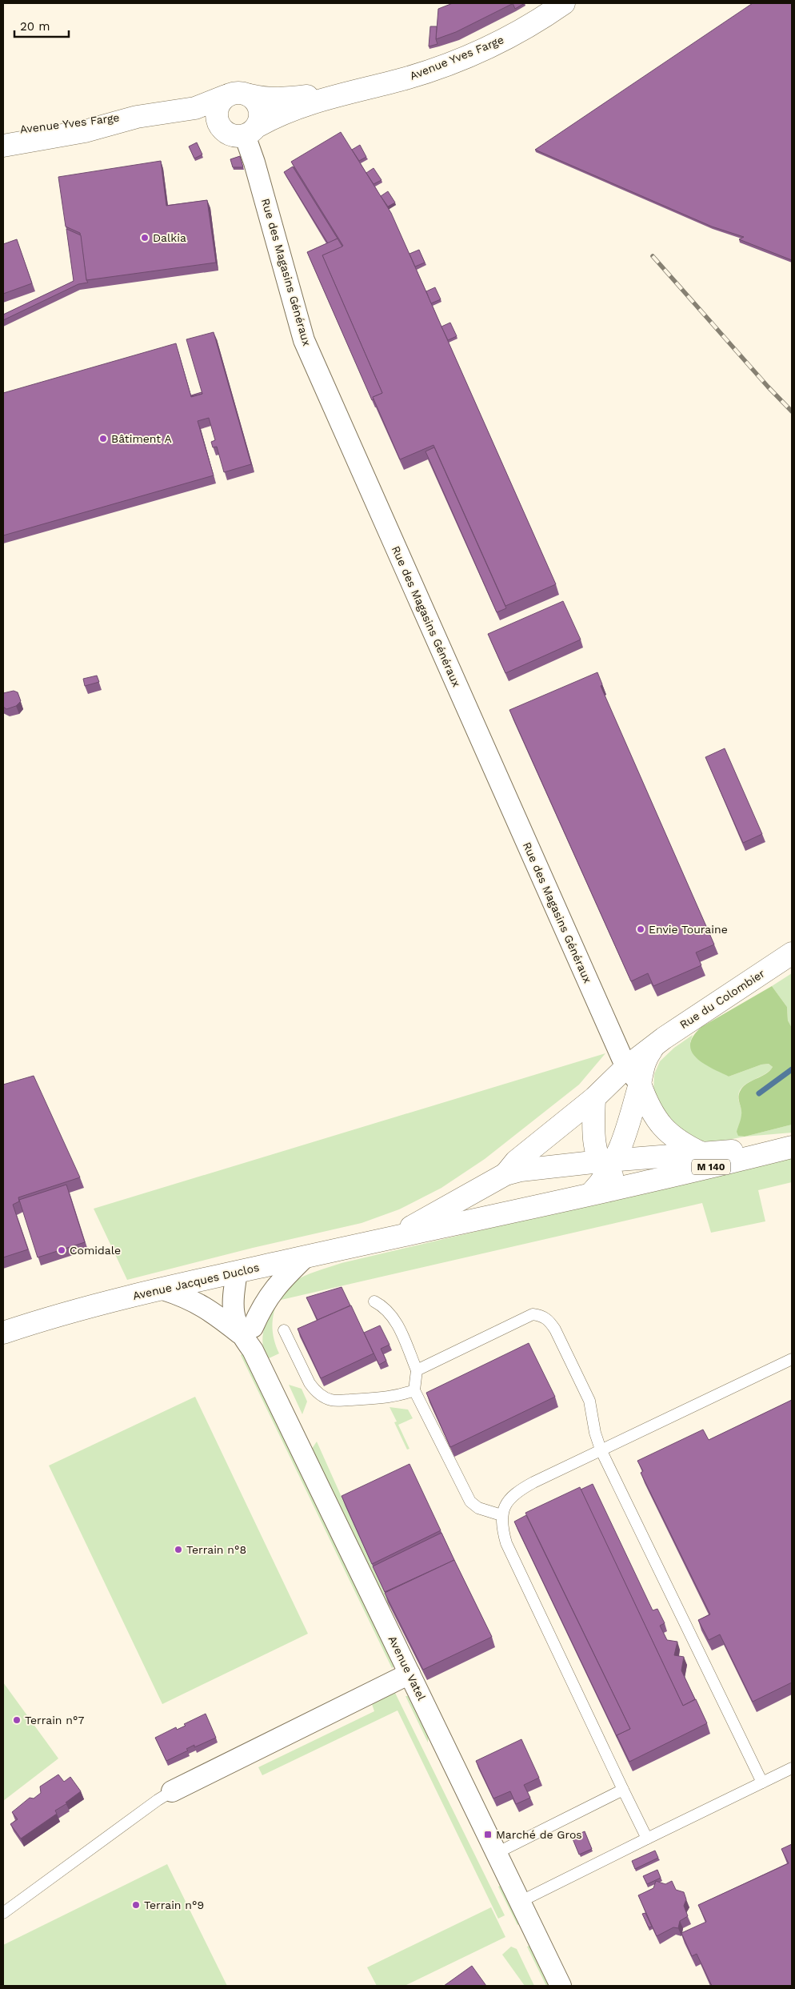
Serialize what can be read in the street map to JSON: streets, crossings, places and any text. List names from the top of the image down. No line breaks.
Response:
{"streets":{"main road":["Avenue Yves Farge","Rue du Colombier","M 140","Avenue Jacques Duclos"],"street":["Rue des Magasins Généraux","Avenue Vatel"]},"crossings":[["Avenue Yves Farge","Rue des Magasins Généraux"],["Rue des Magasins Généraux","Rue du Colombier"],["Rue du Colombier","M 140"],["M 140","Avenue Jacques Duclos"],["Avenue Jacques Duclos","Avenue Vatel"]],"places":{"other":["Dalkia","Bâtiment A","Envie Touraine","Comidale","Terrain n°8","Terrain n°7","Terrain n°9"],"transit":["Marché de Gros"]},"scale_bar":"20 m"}
